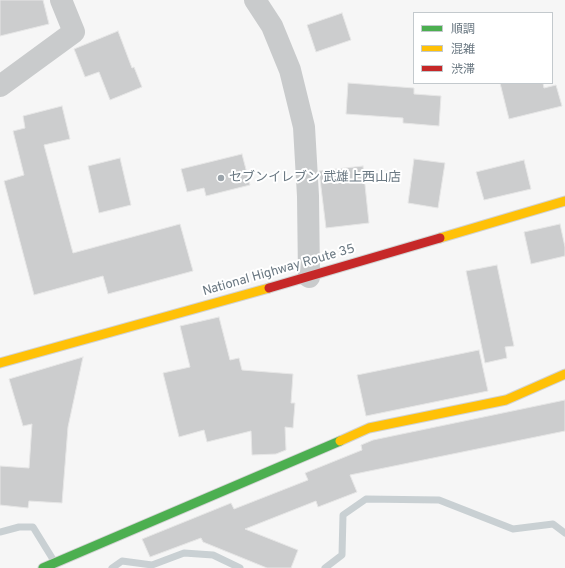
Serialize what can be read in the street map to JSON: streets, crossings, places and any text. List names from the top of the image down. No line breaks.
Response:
{"streets":{"main road":["National Highway Route 35"]},"places":["セブンイレブン 武雄上西山店"],"legend":["順調","混雑","渋滞"]}
